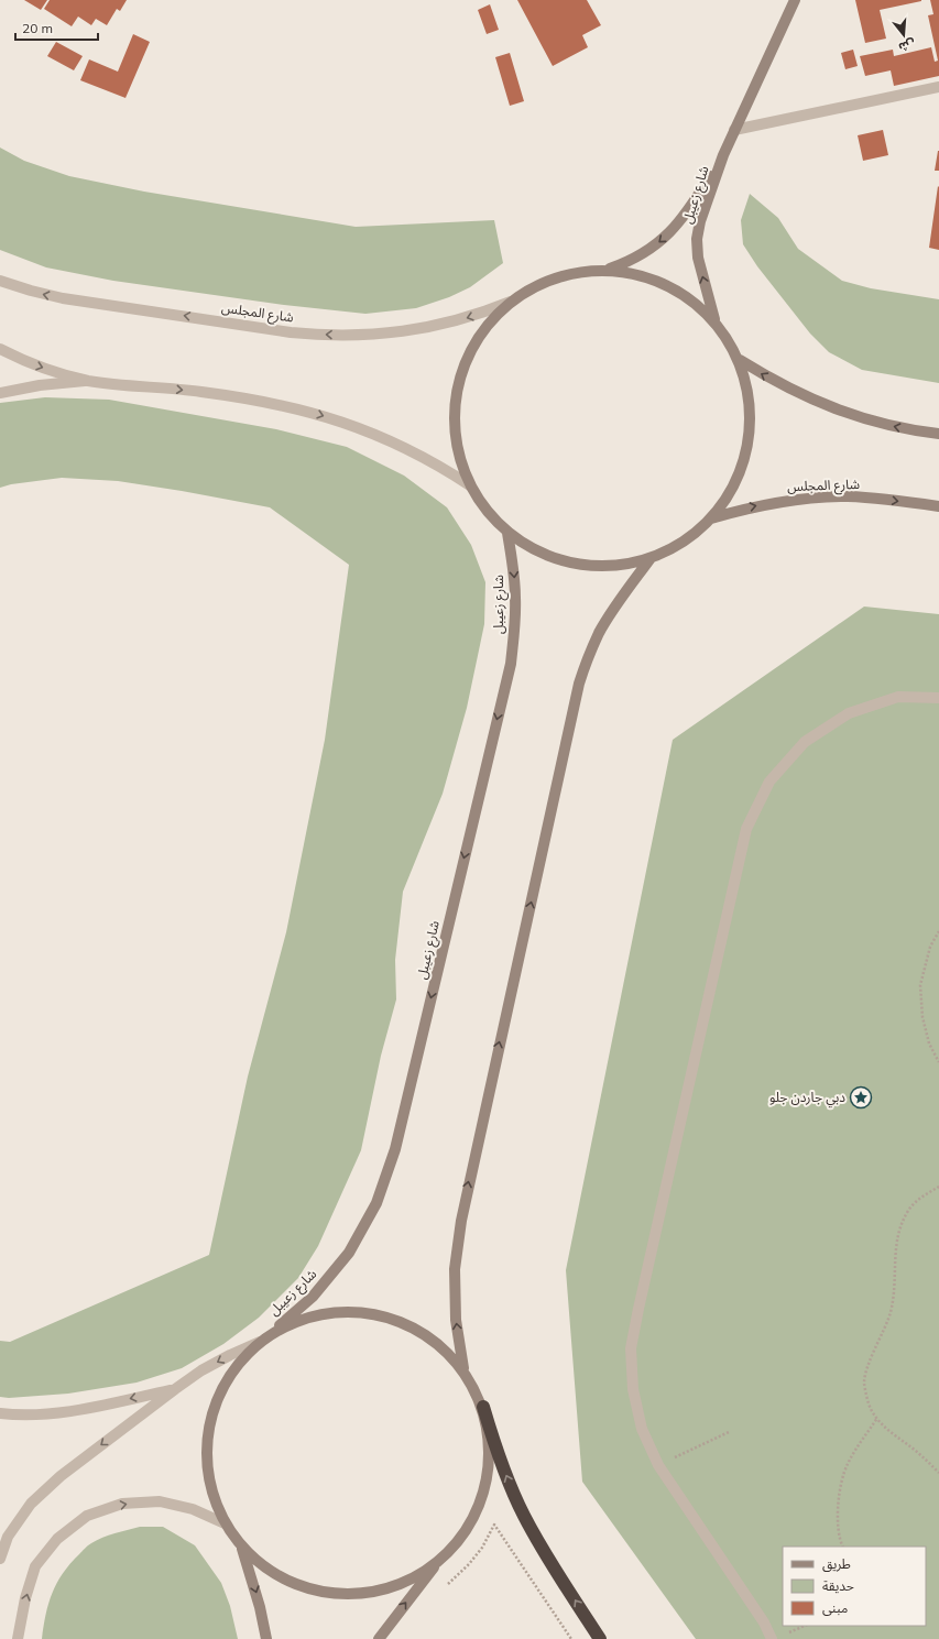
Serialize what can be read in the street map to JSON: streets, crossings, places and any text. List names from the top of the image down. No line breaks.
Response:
{"streets":{"main road":["شارع زعيبل","شارع المجلس"]},"places":{"place":["دبي جاردن جلو"]},"legend":["طريق","حديقة","مبنى"],"scale_bar":"20 m","north":"bottom"}
